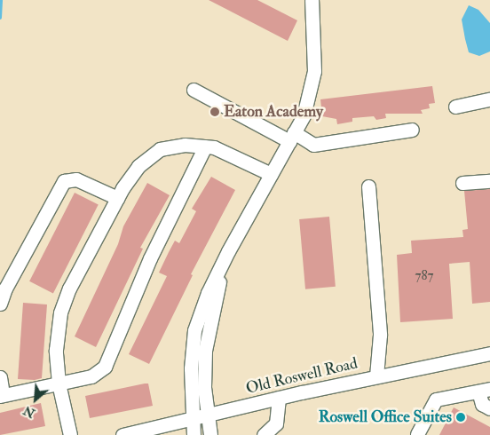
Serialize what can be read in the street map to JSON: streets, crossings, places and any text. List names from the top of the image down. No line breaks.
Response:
{"streets":{"street":["Old Roswell Road"]},"places":["Eaton Academy","Roswell Office Suites"],"house_numbers":["787"],"north":"bottom left"}
